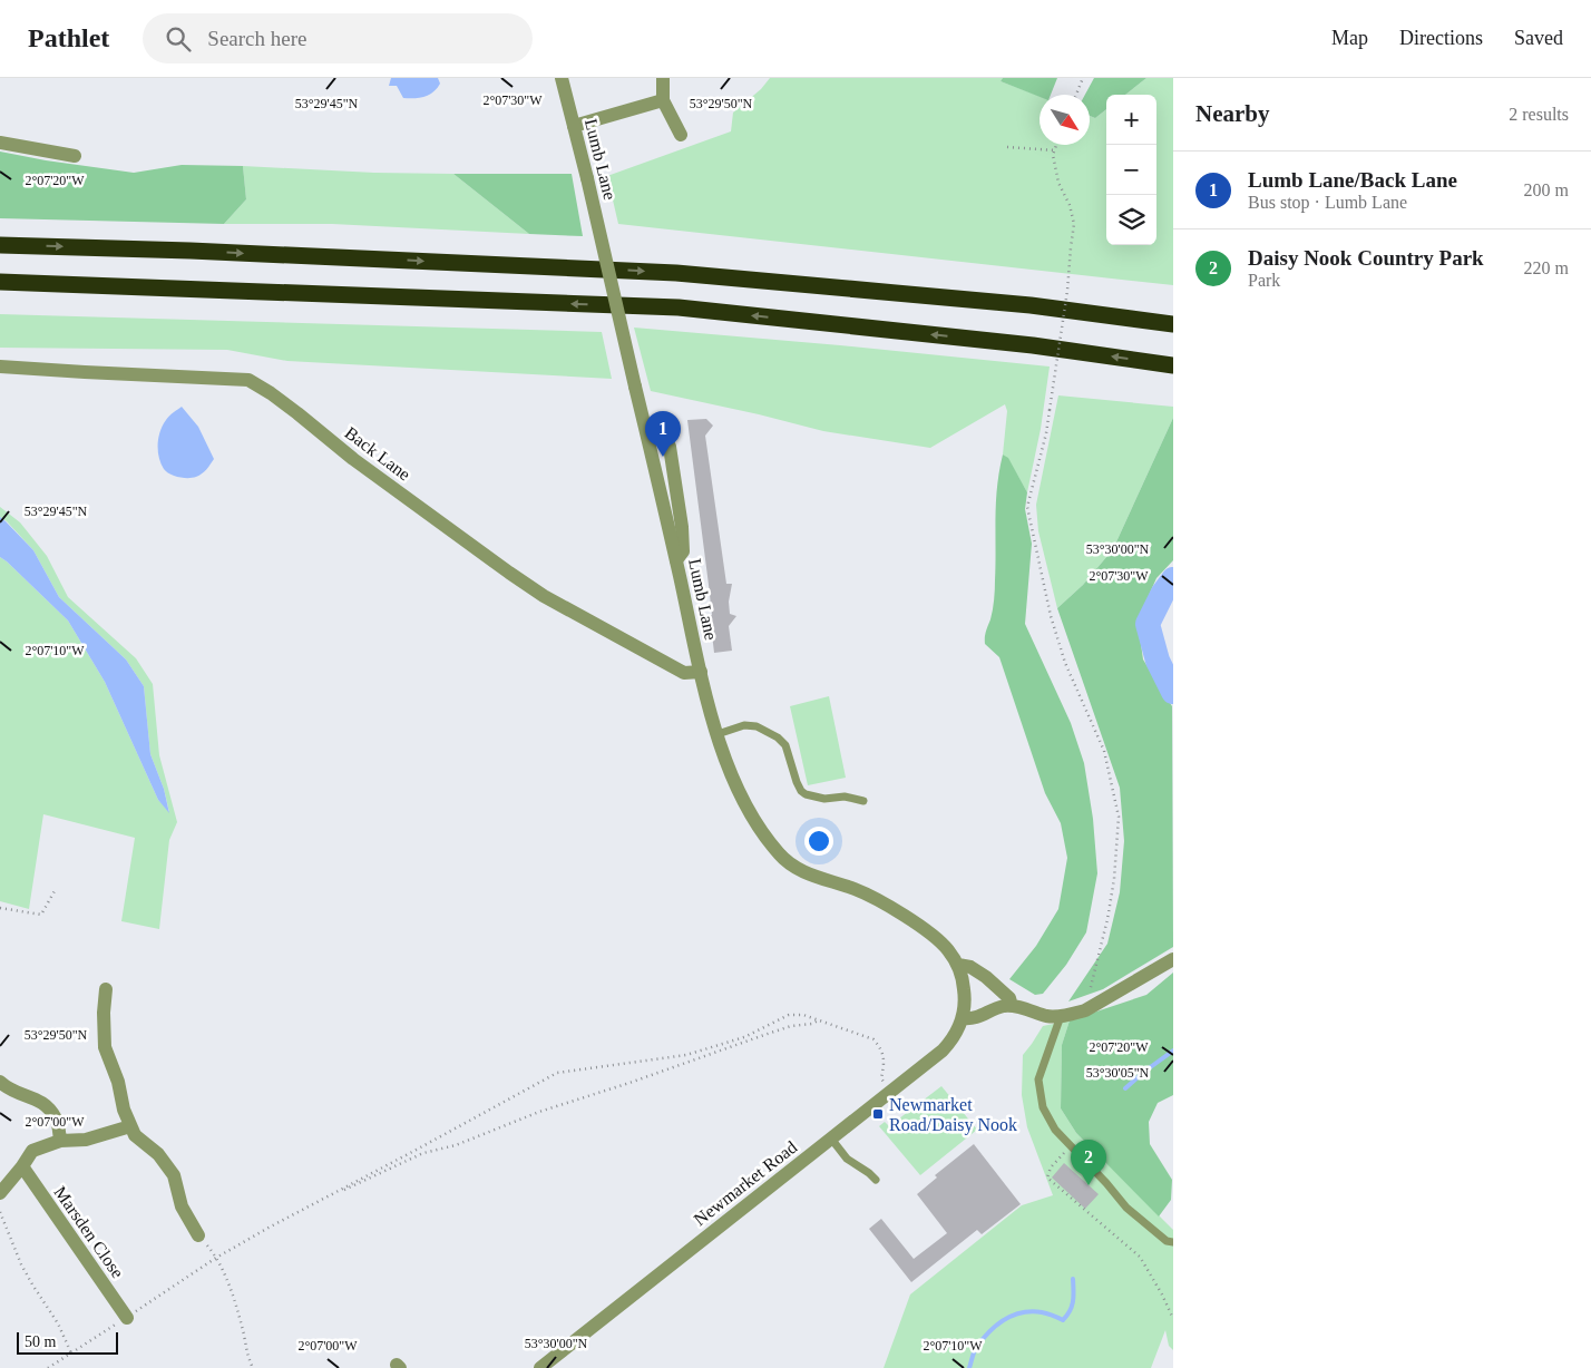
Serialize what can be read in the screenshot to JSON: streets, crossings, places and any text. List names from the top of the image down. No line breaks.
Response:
{"streets":{"street":["Lumb Lane","Back Lane","Newmarket Road","Marsden Close"]},"crossings":[["Lumb Lane","Back Lane"],["Lumb Lane","Newmarket Road"]],"places":{"transit":["Newmarket Road/Daisy Nook"]},"scale_bar":"50 m","north":"bottom right","page":{"header":"Pathlet","search":"Search here","nav":["Map","Directions","Saved"],"heading":["Nearby","2 results"],"map_buttons":["+","−"],"list":[{"mark":"1","name":"Lumb Lane/Back Lane","note":"Bus stop · Lumb Lane","value":"200 m"},{"mark":"2","name":"Daisy Nook Country Park","note":"Park","value":"220 m"}],"pins":["1","2"],"scale":"50 m"},"coordinates":["2°07'30\"W","53°29'45\"N","53°29'50\"N","2°07'20\"W","53°30'00\"N","2°07'10\"W","53°30'05\"N","2°07'00\"W"]}
